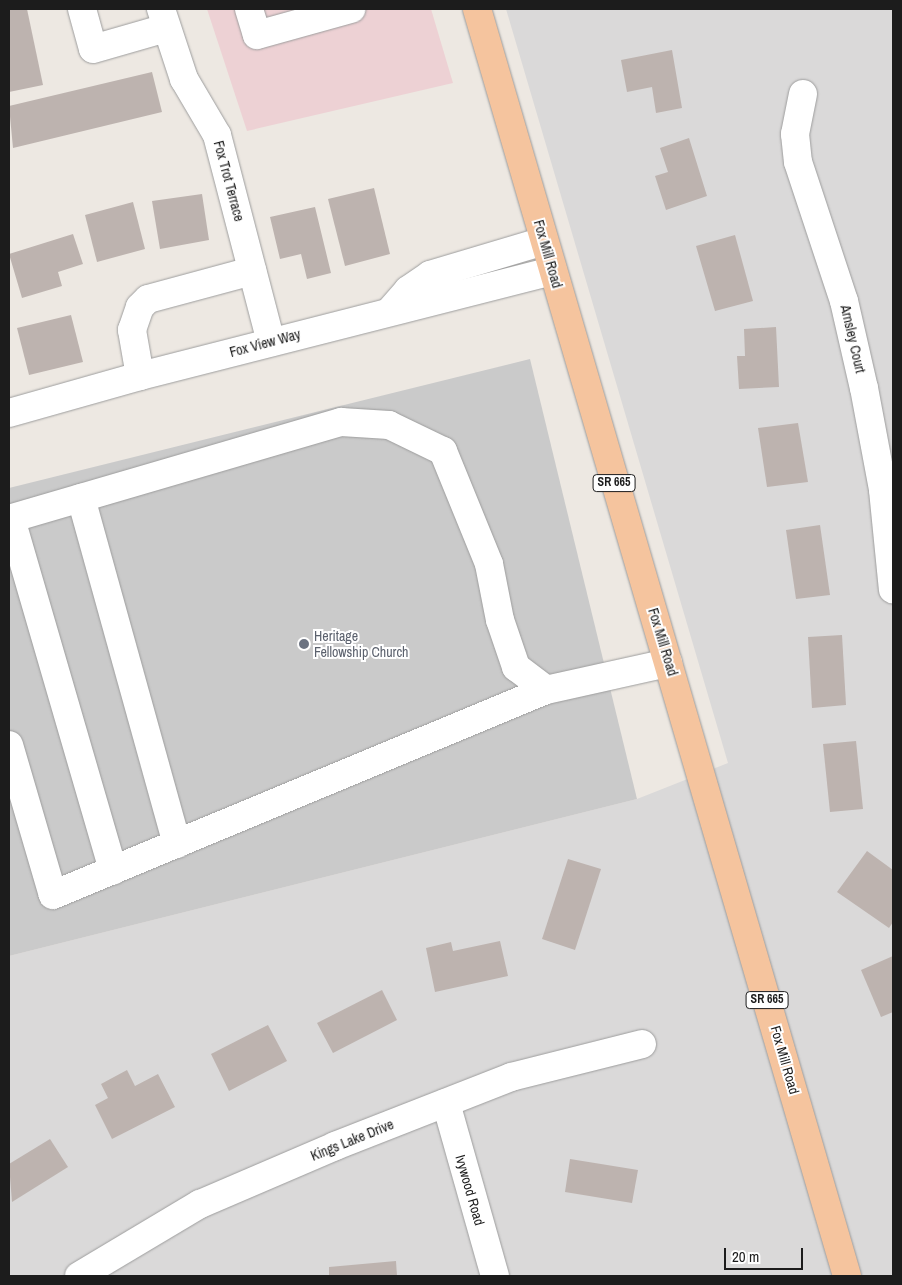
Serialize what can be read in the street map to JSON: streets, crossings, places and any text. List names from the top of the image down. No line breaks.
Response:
{"streets":{"main road":["Fox Mill Road","SR 665"],"street":["Fox Trot Terrace","Arnsley Court","Fox View Way","Kings Lake Drive","Ivywood Road"]},"crossings":[["Fox Trot Terrace","Fox View Way"],["Fox Mill Road","Fox View Way"],["Kings Lake Drive","Ivywood Road"]],"places":["Heritage Fellowship Church"],"scale_bar":"20 m"}
